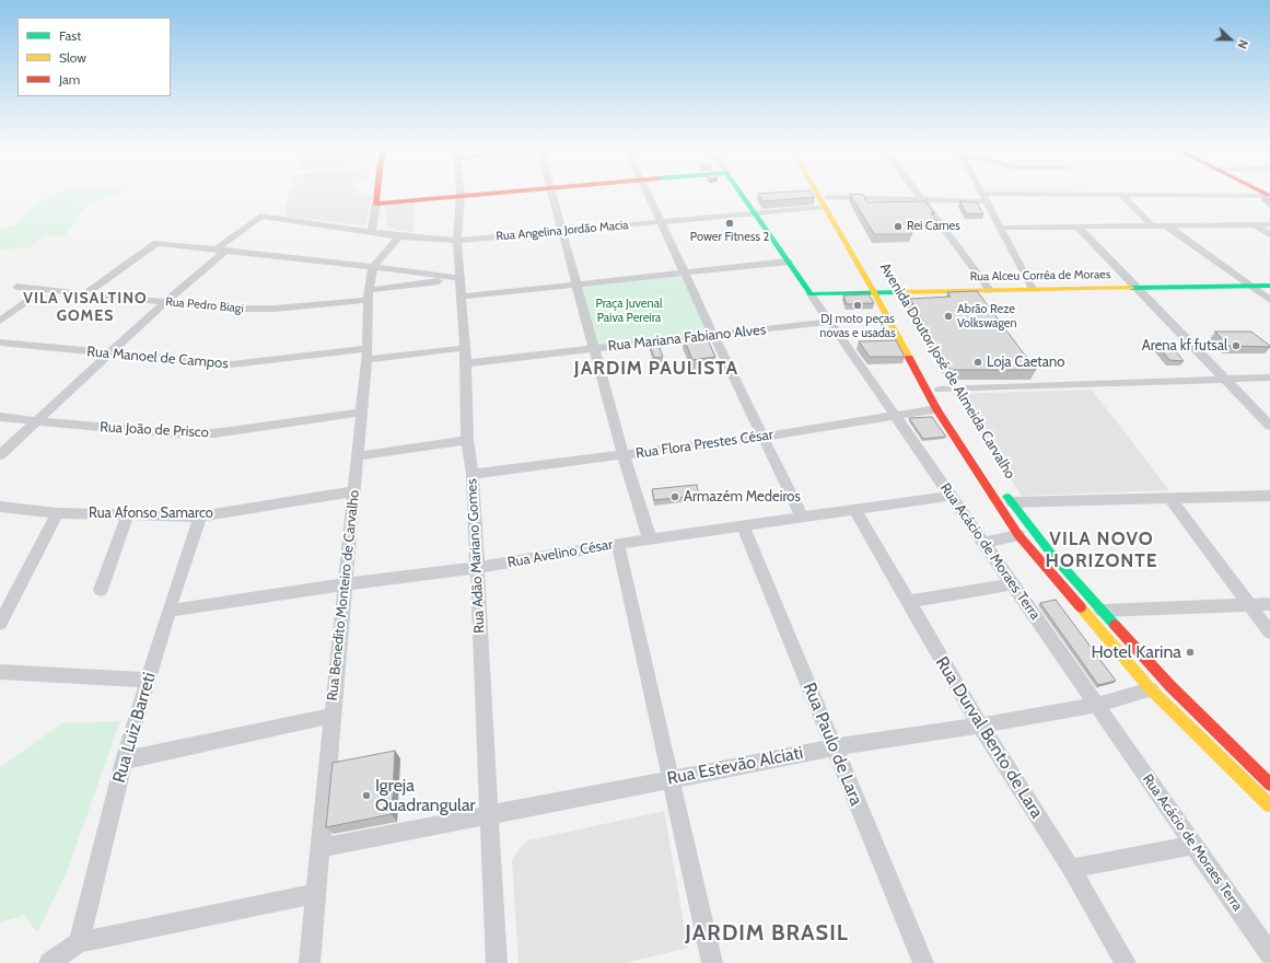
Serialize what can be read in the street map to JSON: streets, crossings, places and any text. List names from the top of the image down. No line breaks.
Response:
{"streets":{"main road":["Rua Alceu Corrêa de Moraes","Avenida Doutor José de Almeida Carvalho","Rua Acácio de Moraes Terra"],"street":["Rua Angelina Jordão Macia","Rua Pedro Biagi","Rua Mariana Fabiano Alves","Rua Manoel de Campos","Rua João de Prisco","Rua Flora Prestes César","Rua Afonso Samarco","Rua Avelino César","Rua Adão Mariano Gomes","Rua Benedito Monteiro de Carvalho","Rua Luiz Barreti","Rua Durval Bento de Lara","Rua Paulo de Lara","Rua Estevão Alciati"]},"crossings":[["Rua Angelina Jordão Macia","Avenida Doutor José de Almeida Carvalho"],["Rua Angelina Jordão Macia","Rua Acácio de Moraes Terra"],["Rua Angelina Jordão Macia","Rua Adão Mariano Gomes"],["Rua Angelina Jordão Macia","Rua Benedito Monteiro de Carvalho"],["Rua Alceu Corrêa de Moraes","Avenida Doutor José de Almeida Carvalho"],["Rua Alceu Corrêa de Moraes","Rua Acácio de Moraes Terra"],["Rua Pedro Biagi","Rua Adão Mariano Gomes"],["Rua Pedro Biagi","Rua Benedito Monteiro de Carvalho"],["Rua Mariana Fabiano Alves","Rua Acácio de Moraes Terra"],["Rua Mariana Fabiano Alves","Rua Adão Mariano Gomes"],["Rua Manoel de Campos","Rua Adão Mariano Gomes"],["Rua Manoel de Campos","Rua Benedito Monteiro de Carvalho"],["Avenida Doutor José de Almeida Carvalho","Rua Flora Prestes César"],["Avenida Doutor José de Almeida Carvalho","Rua Estevão Alciati"],["Rua João de Prisco","Rua Benedito Monteiro de Carvalho"],["Rua Flora Prestes César","Rua Acácio de Moraes Terra"],["Rua Flora Prestes César","Rua Adão Mariano Gomes"],["Rua Afonso Samarco","Rua Benedito Monteiro de Carvalho"],["Rua Afonso Samarco","Rua Luiz Barreti"],["Rua Acácio de Moraes Terra","Rua Avelino César"],["Rua Acácio de Moraes Terra","Rua Estevão Alciati"],["Rua Avelino César","Rua Adão Mariano Gomes"],["Rua Avelino César","Rua Benedito Monteiro de Carvalho"],["Rua Avelino César","Rua Luiz Barreti"],["Rua Avelino César","Rua Durval Bento de Lara"],["Rua Avelino César","Rua Paulo de Lara"],["Rua Adão Mariano Gomes","Rua Estevão Alciati"],["Rua Benedito Monteiro de Carvalho","Rua Estevão Alciati"],["Rua Durval Bento de Lara","Rua Estevão Alciati"],["Rua Paulo de Lara","Rua Estevão Alciati"]],"districts":["VILA VISALTINO GOMES","JARDIM PAULISTA","VILA NOVO HORIZONTE","JARDIM BRASIL"],"parks":["Praça Juvenal Paiva Pereira"],"places":["Power Fitness 2","Rei Carnes","DJ moto peças novas e usadas","Abrão Reze Volkswagen","Arena kf futsal","Loja Caetano","Armazém Medeiros","Hotel Karina","Igreja Quadrangular"],"legend":["Fast","Slow","Jam"],"north":"right"}
